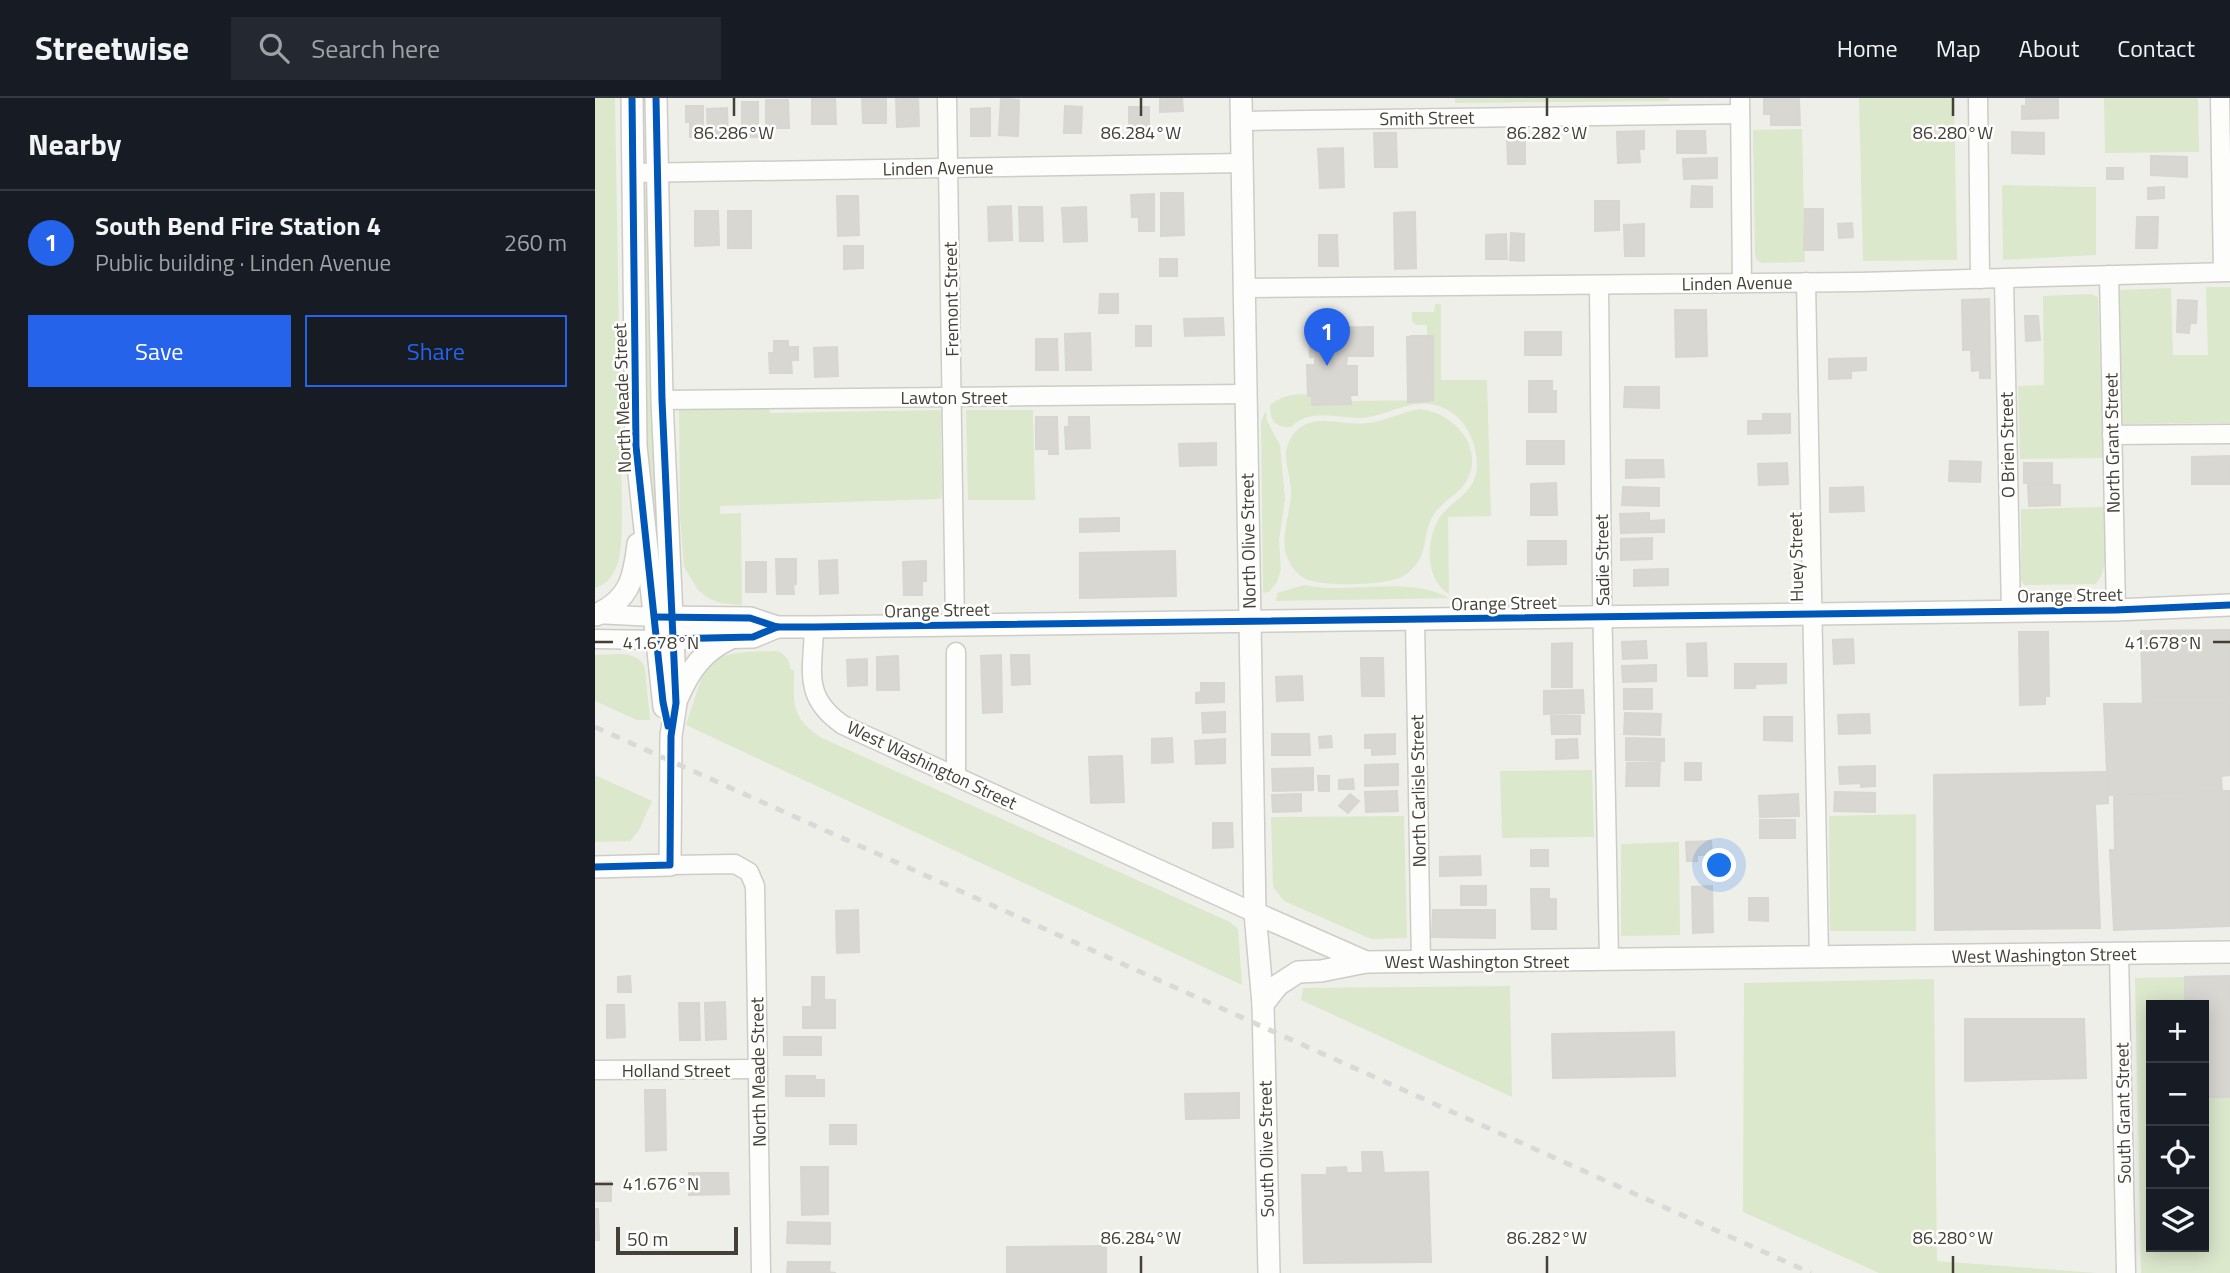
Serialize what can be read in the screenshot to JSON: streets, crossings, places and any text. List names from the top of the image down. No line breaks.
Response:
{"streets":{"street":["Smith Street","Linden Avenue","Fremont Street","Lawton Street","North Meade Street","North Grant Street","O Brien Street","North Olive Street","Huey Street","Sadie Street","Orange Street","West Washington Street","North Carlisle Street","Holland Street","South Grant Street","South Olive Street"]},"crossings":[["Smith Street","North Olive Street"],["Linden Avenue","Fremont Street"],["Linden Avenue","North Meade Street"],["Linden Avenue","North Grant Street"],["Linden Avenue","O Brien Street"],["Linden Avenue","North Olive Street"],["Linden Avenue","Huey Street"],["Linden Avenue","Sadie Street"],["Fremont Street","Lawton Street"],["Fremont Street","Orange Street"],["Lawton Street","North Meade Street"],["Lawton Street","North Olive Street"],["North Meade Street","Orange Street"],["North Meade Street","Holland Street"],["North Grant Street","Orange Street"],["O Brien Street","Orange Street"],["North Olive Street","Orange Street"],["North Olive Street","West Washington Street"],["North Olive Street","South Olive Street"],["Huey Street","Orange Street"],["Huey Street","West Washington Street"],["Sadie Street","Orange Street"],["Sadie Street","West Washington Street"],["Orange Street","West Washington Street"],["Orange Street","North Carlisle Street"],["West Washington Street","North Carlisle Street"],["West Washington Street","South Grant Street"]],"scale_bar":"50 m","page":{"header":"Streetwise","search":"Search here","nav":["Home","Map","About","Contact"],"heading":"Nearby","list":[{"mark":"1","name":"South Bend Fire Station 4","note":"Public building · Linden Avenue","value":"260 m"}],"buttons":["Save","Share"],"pins":"1","map_buttons":["+","−"],"scale":"50 m"},"coordinates":["86.286°W","86.284°W","86.282°W","86.280°W","41.678°N","41.676°N"]}
